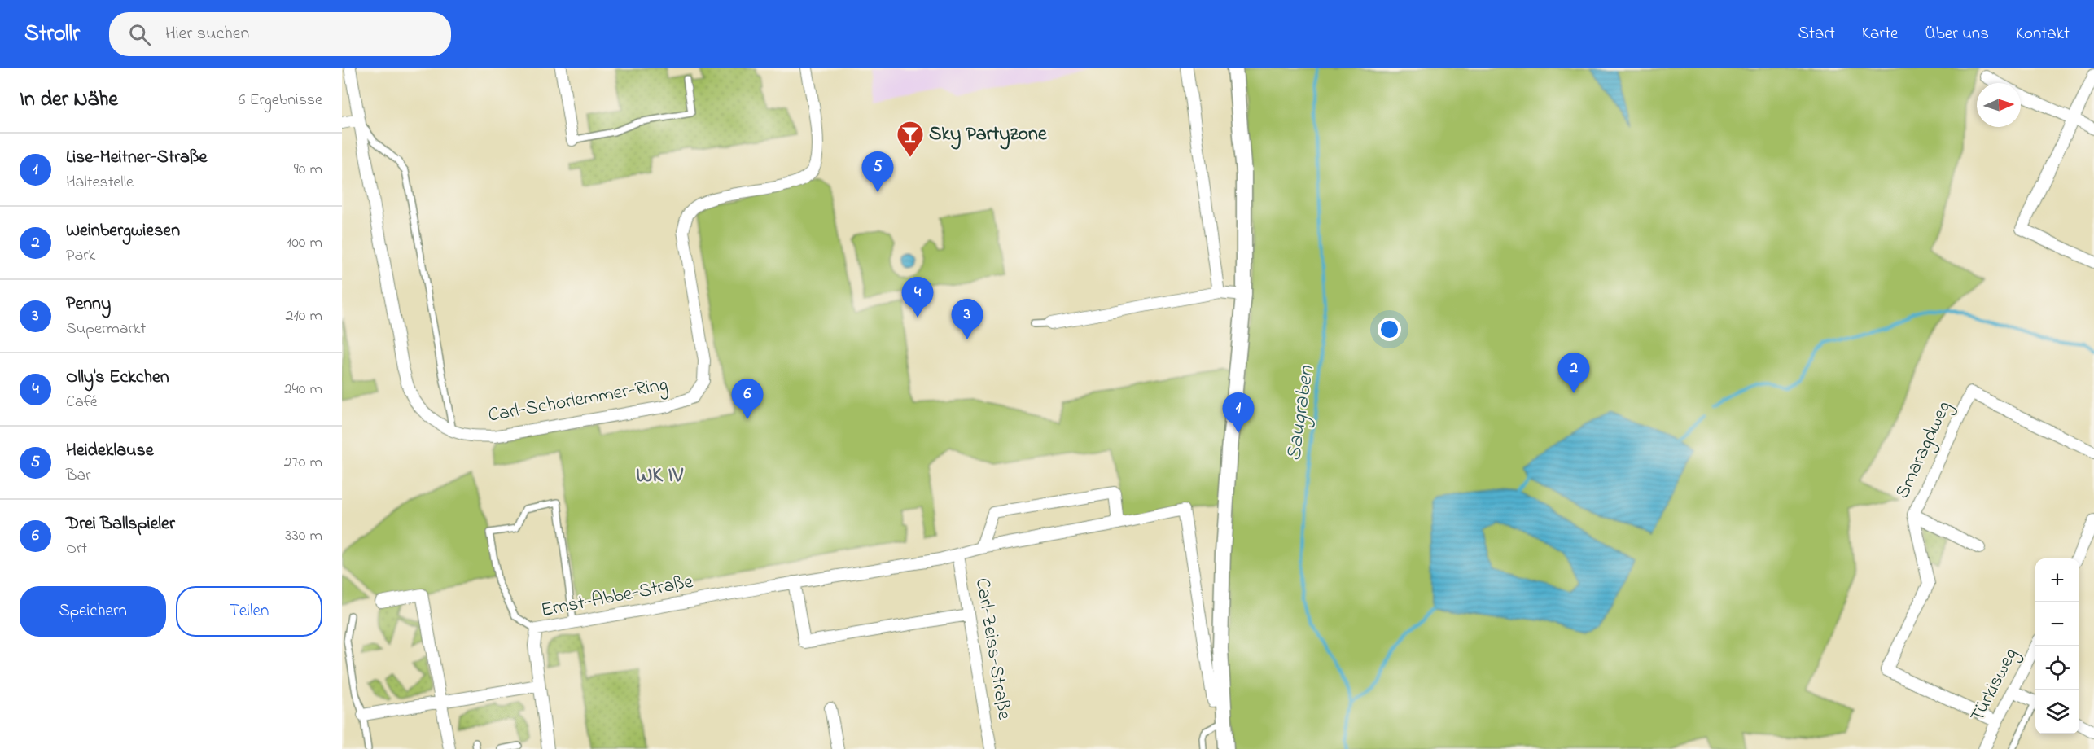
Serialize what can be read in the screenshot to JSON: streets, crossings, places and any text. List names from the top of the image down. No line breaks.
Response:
{"streets":{"street":["Carl-Schorlemmer-Ring","Smaragdweg","Ernst-Abbe-Straße","Carl-Zeiss-Straße","Türkisweg"]},"crossings":[["Smaragdweg","Türkisweg"],["Ernst-Abbe-Straße","Carl-Zeiss-Straße"]],"districts":["WK IV"],"water":["Saugraben"],"places":{"bar":["Sky Partyzone"]},"north":"right","page":{"header":"Strollr","search":"Hier suchen","nav":["Start","Karte","Über uns","Kontakt"],"heading":["In der Nähe","6 Ergebnisse"],"list":[{"mark":"1","name":"Lise-Meitner-Straße","note":"Haltestelle","value":"90 m"},{"mark":"2","name":"Weinbergwiesen","note":"Park","value":"100 m"},{"mark":"3","name":"Penny","note":"Supermarkt","value":"210 m"},{"mark":"4","name":"Olly's Eckchen","note":"Café","value":"240 m"},{"mark":"5","name":"Heideklause","note":"Bar","value":"270 m"},{"mark":"6","name":"Drei Ballspieler","note":"Ort","value":"330 m"}],"pins":["5","4","3","2","6","1"],"map_buttons":["+","−"],"buttons":["Speichern","Teilen"]}}
